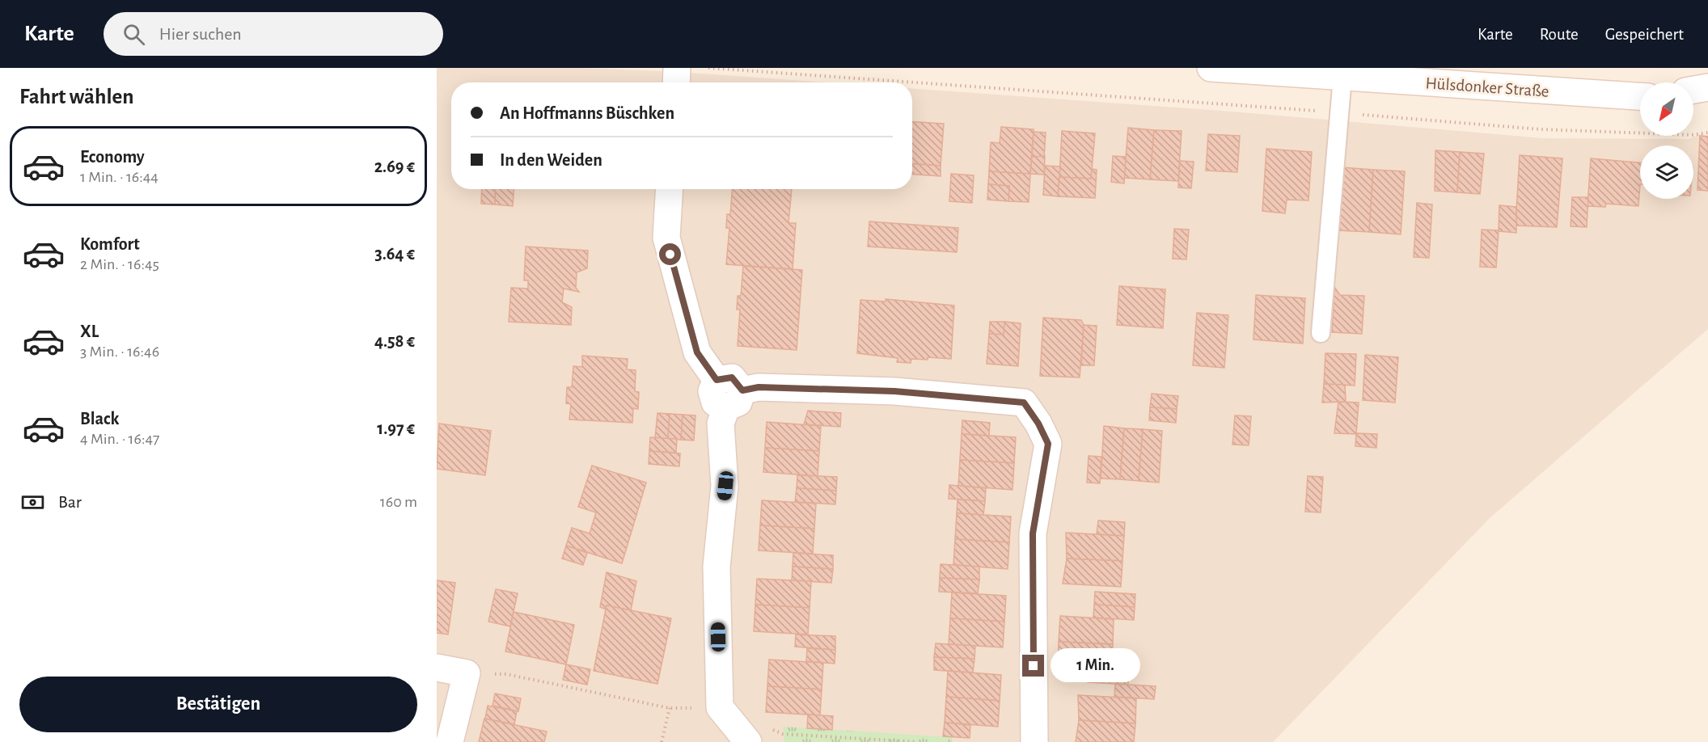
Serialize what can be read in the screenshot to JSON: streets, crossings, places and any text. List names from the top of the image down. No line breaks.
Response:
{"streets":{"street":["Hülsdonker Straße"]},"north":"bottom left","page":{"header":"Karte","search":"Hier suchen","nav":["Karte","Route","Gespeichert"],"heading":"Fahrt wählen","banner":["An Hoffmanns Büschken","In den Weiden"],"list":[{"name":"Economy","note":"1 Min. · 16:44","value":"2.69 €"},{"name":"Komfort","note":"2 Min. · 16:45","value":"3.64 €"},{"name":"XL","note":"3 Min. · 16:46","value":"4.58 €"},{"name":"Black","note":"4 Min. · 16:47","value":"1.97 €"}],"pay":["Bar","160 m"],"bubble":"1 Min.","buttons":"Bestätigen"}}
